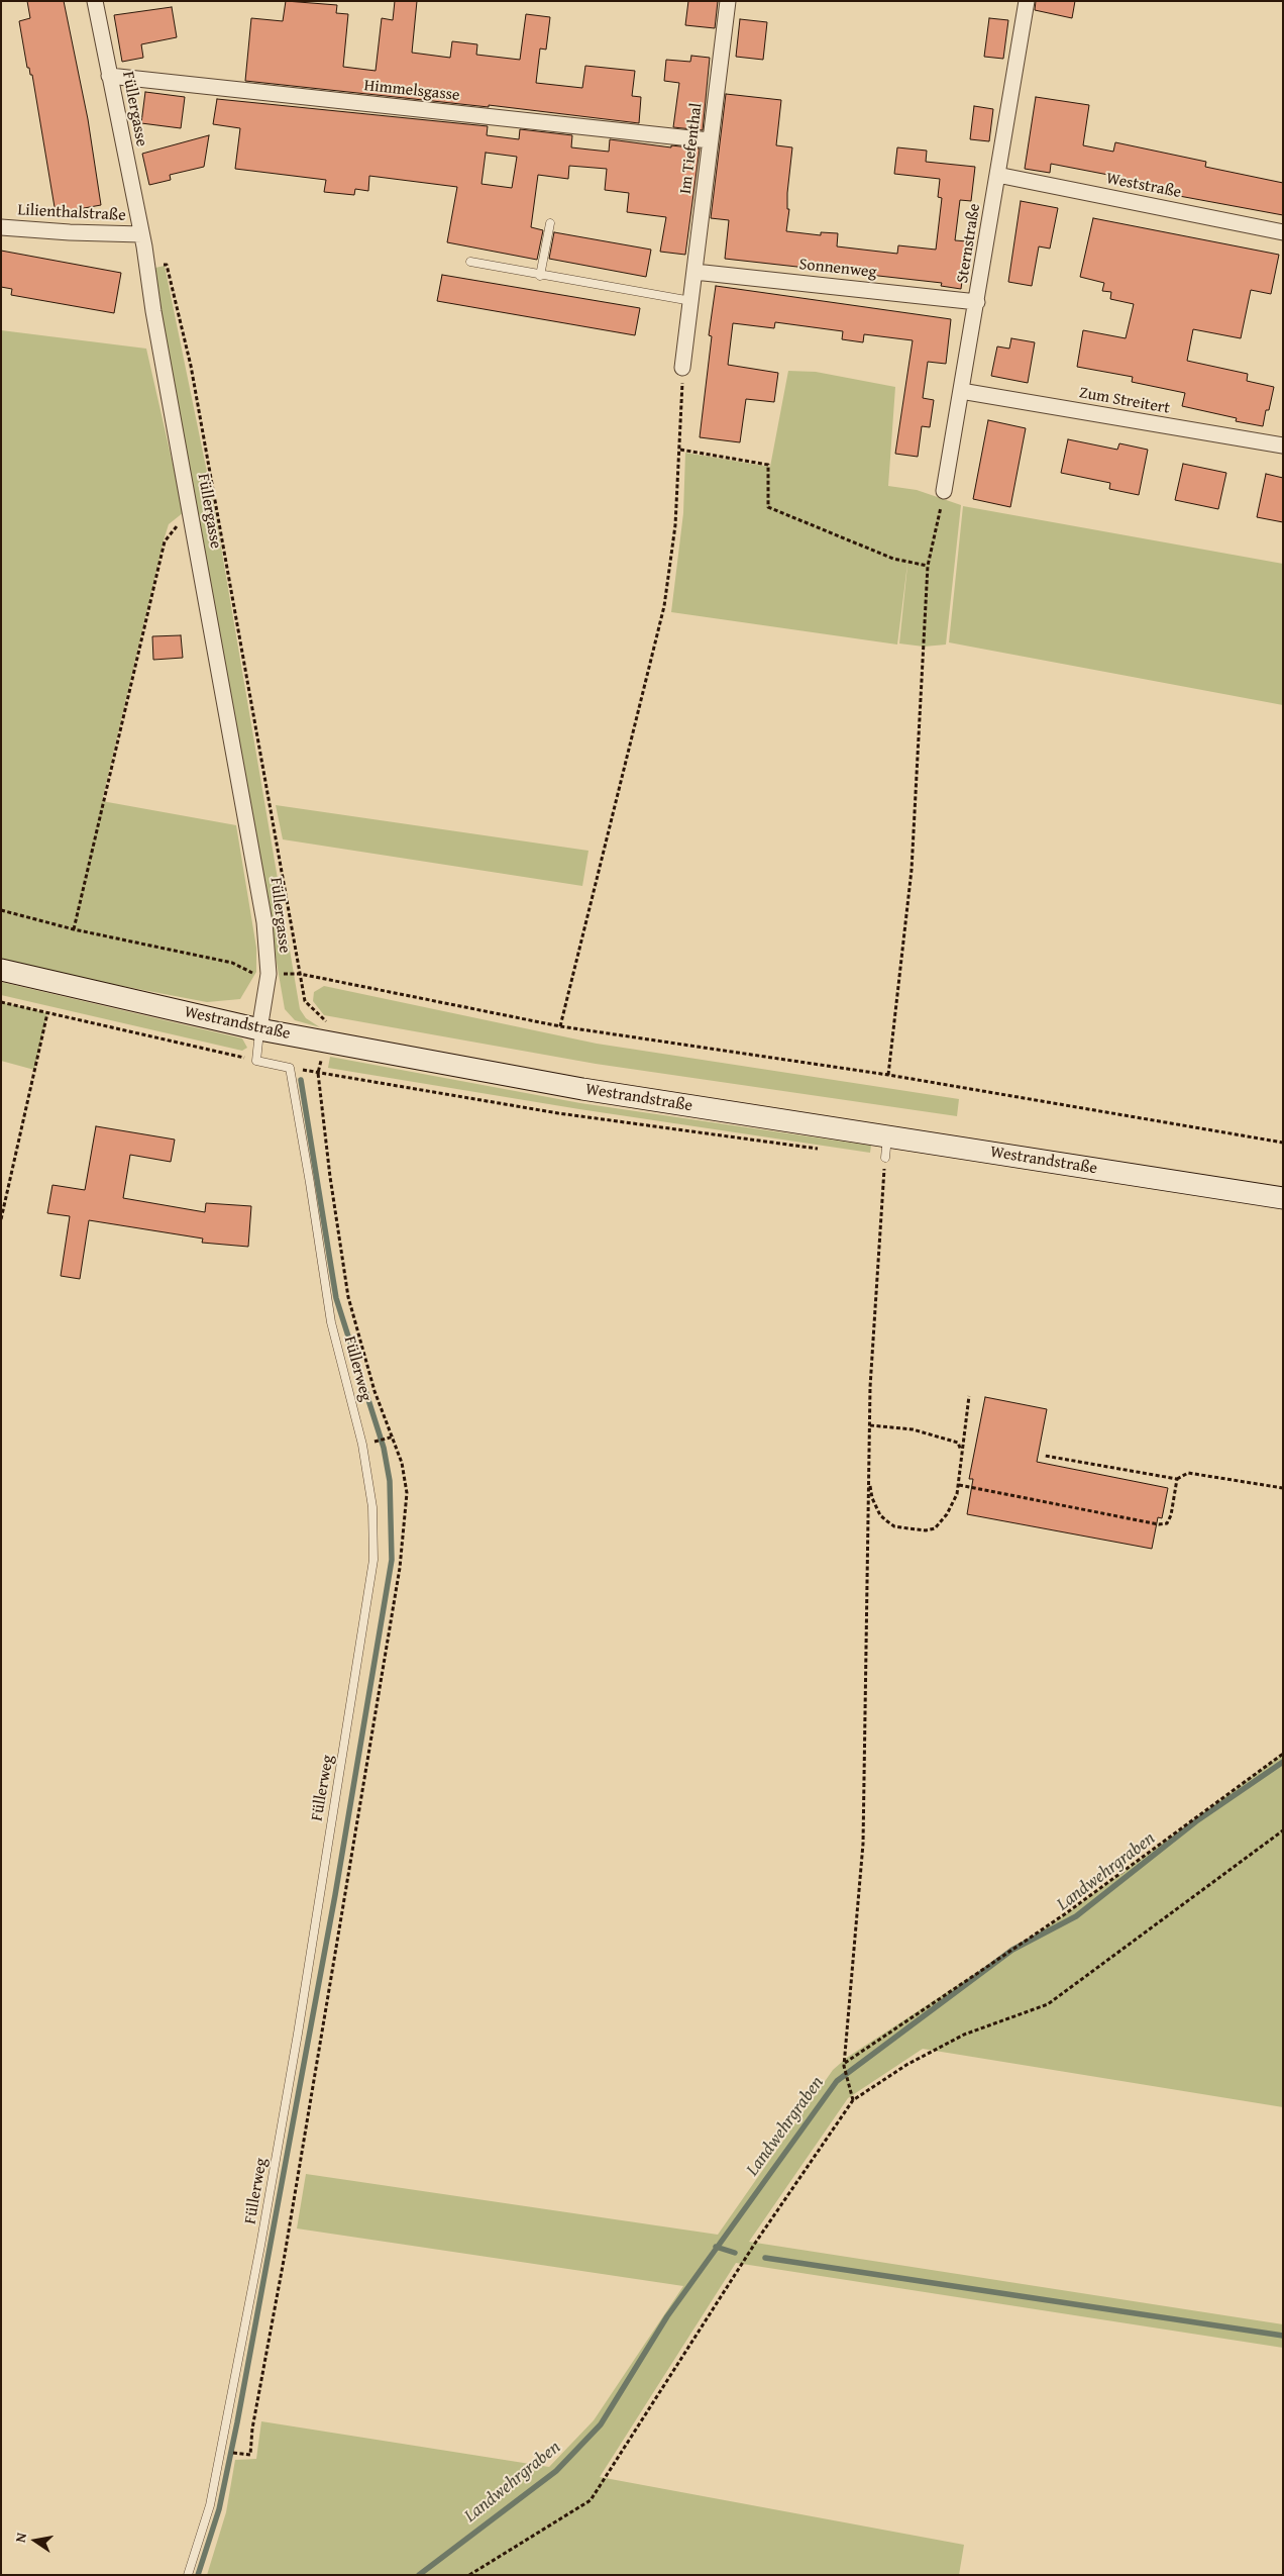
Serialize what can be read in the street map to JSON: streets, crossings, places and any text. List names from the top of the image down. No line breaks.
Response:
{"streets":{"main road":["Westrandstraße"],"street":["Himmelsgasse","Füllergasse","Im Tiefenthal","Weststraße","Lilienthalstraße","Sternstraße","Sonnenweg","Zum Streitert"],"lane":["Füllerweg"]},"crossings":[["Himmelsgasse","Füllergasse"],["Himmelsgasse","Im Tiefenthal"],["Füllergasse","Lilienthalstraße"],["Füllergasse","Westrandstraße"],["Im Tiefenthal","Sonnenweg"],["Weststraße","Sternstraße"],["Sternstraße","Sonnenweg"],["Sternstraße","Zum Streitert"]],"water":["Landwehrgraben"],"north":"left"}
